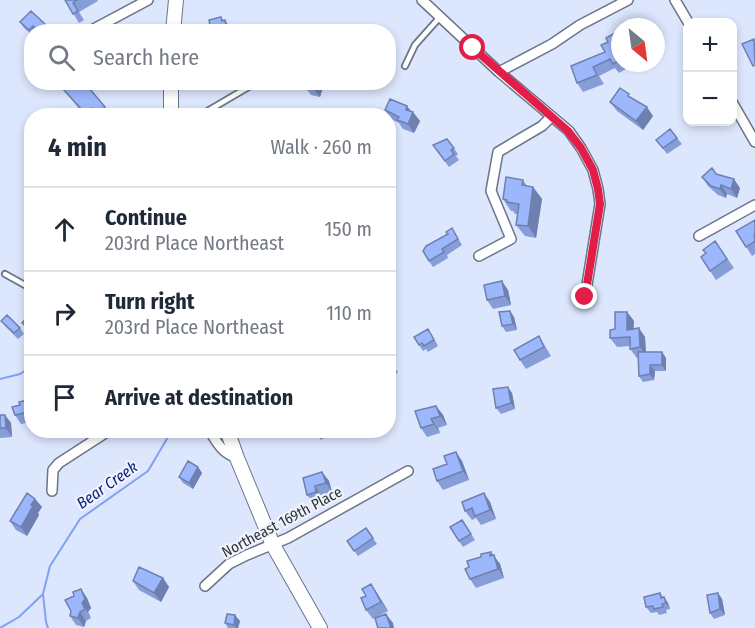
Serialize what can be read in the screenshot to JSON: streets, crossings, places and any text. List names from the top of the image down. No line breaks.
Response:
{"streets":{"street":["Northeast 169th Place"]},"water":["Bear Creek"],"north":"bottom right","page":{"map_buttons":["+","−"],"search":"Search here","heading":["4 min","Walk · 260 m"],"list":[["Continue","203rd Place Northeast","150 m"],["Turn right","203rd Place Northeast","110 m"],"Arrive at destination"]}}
